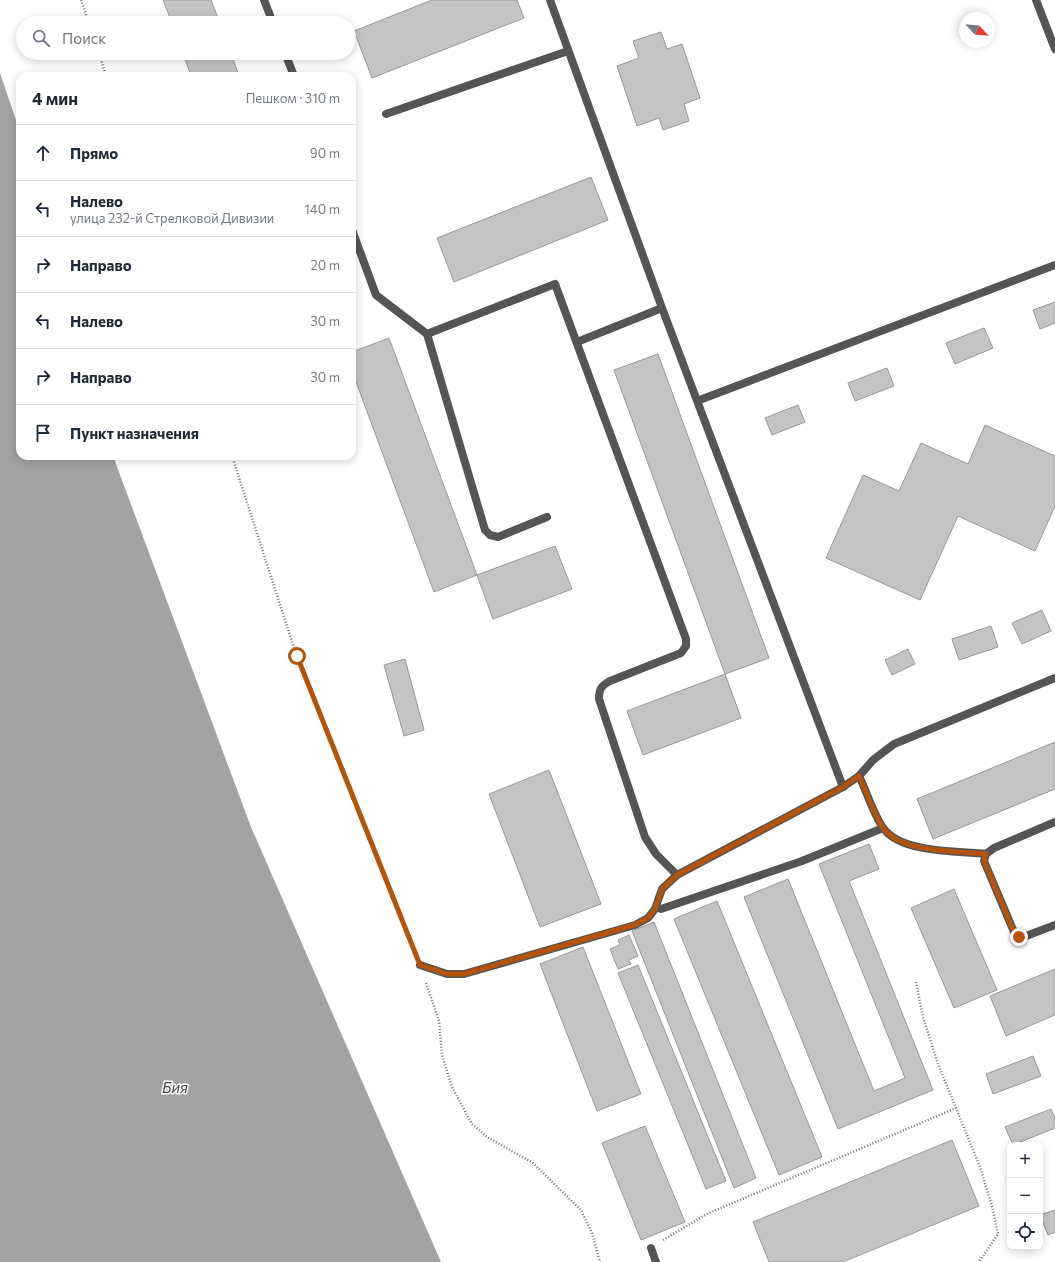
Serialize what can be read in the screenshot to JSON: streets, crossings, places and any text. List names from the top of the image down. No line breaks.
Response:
{"water":["Бия"],"north":"bottom right","page":{"search":"Поиск","heading":["4 мин","Пешком · 310 m"],"list":[["Прямо","90 m"],["Налево","улица 232-й Стрелковой Дивизии","140 m"],["Направо","20 m"],["Налево","30 m"],["Направо","30 m"],"Пункт назначения"],"map_buttons":["+","−"]}}
